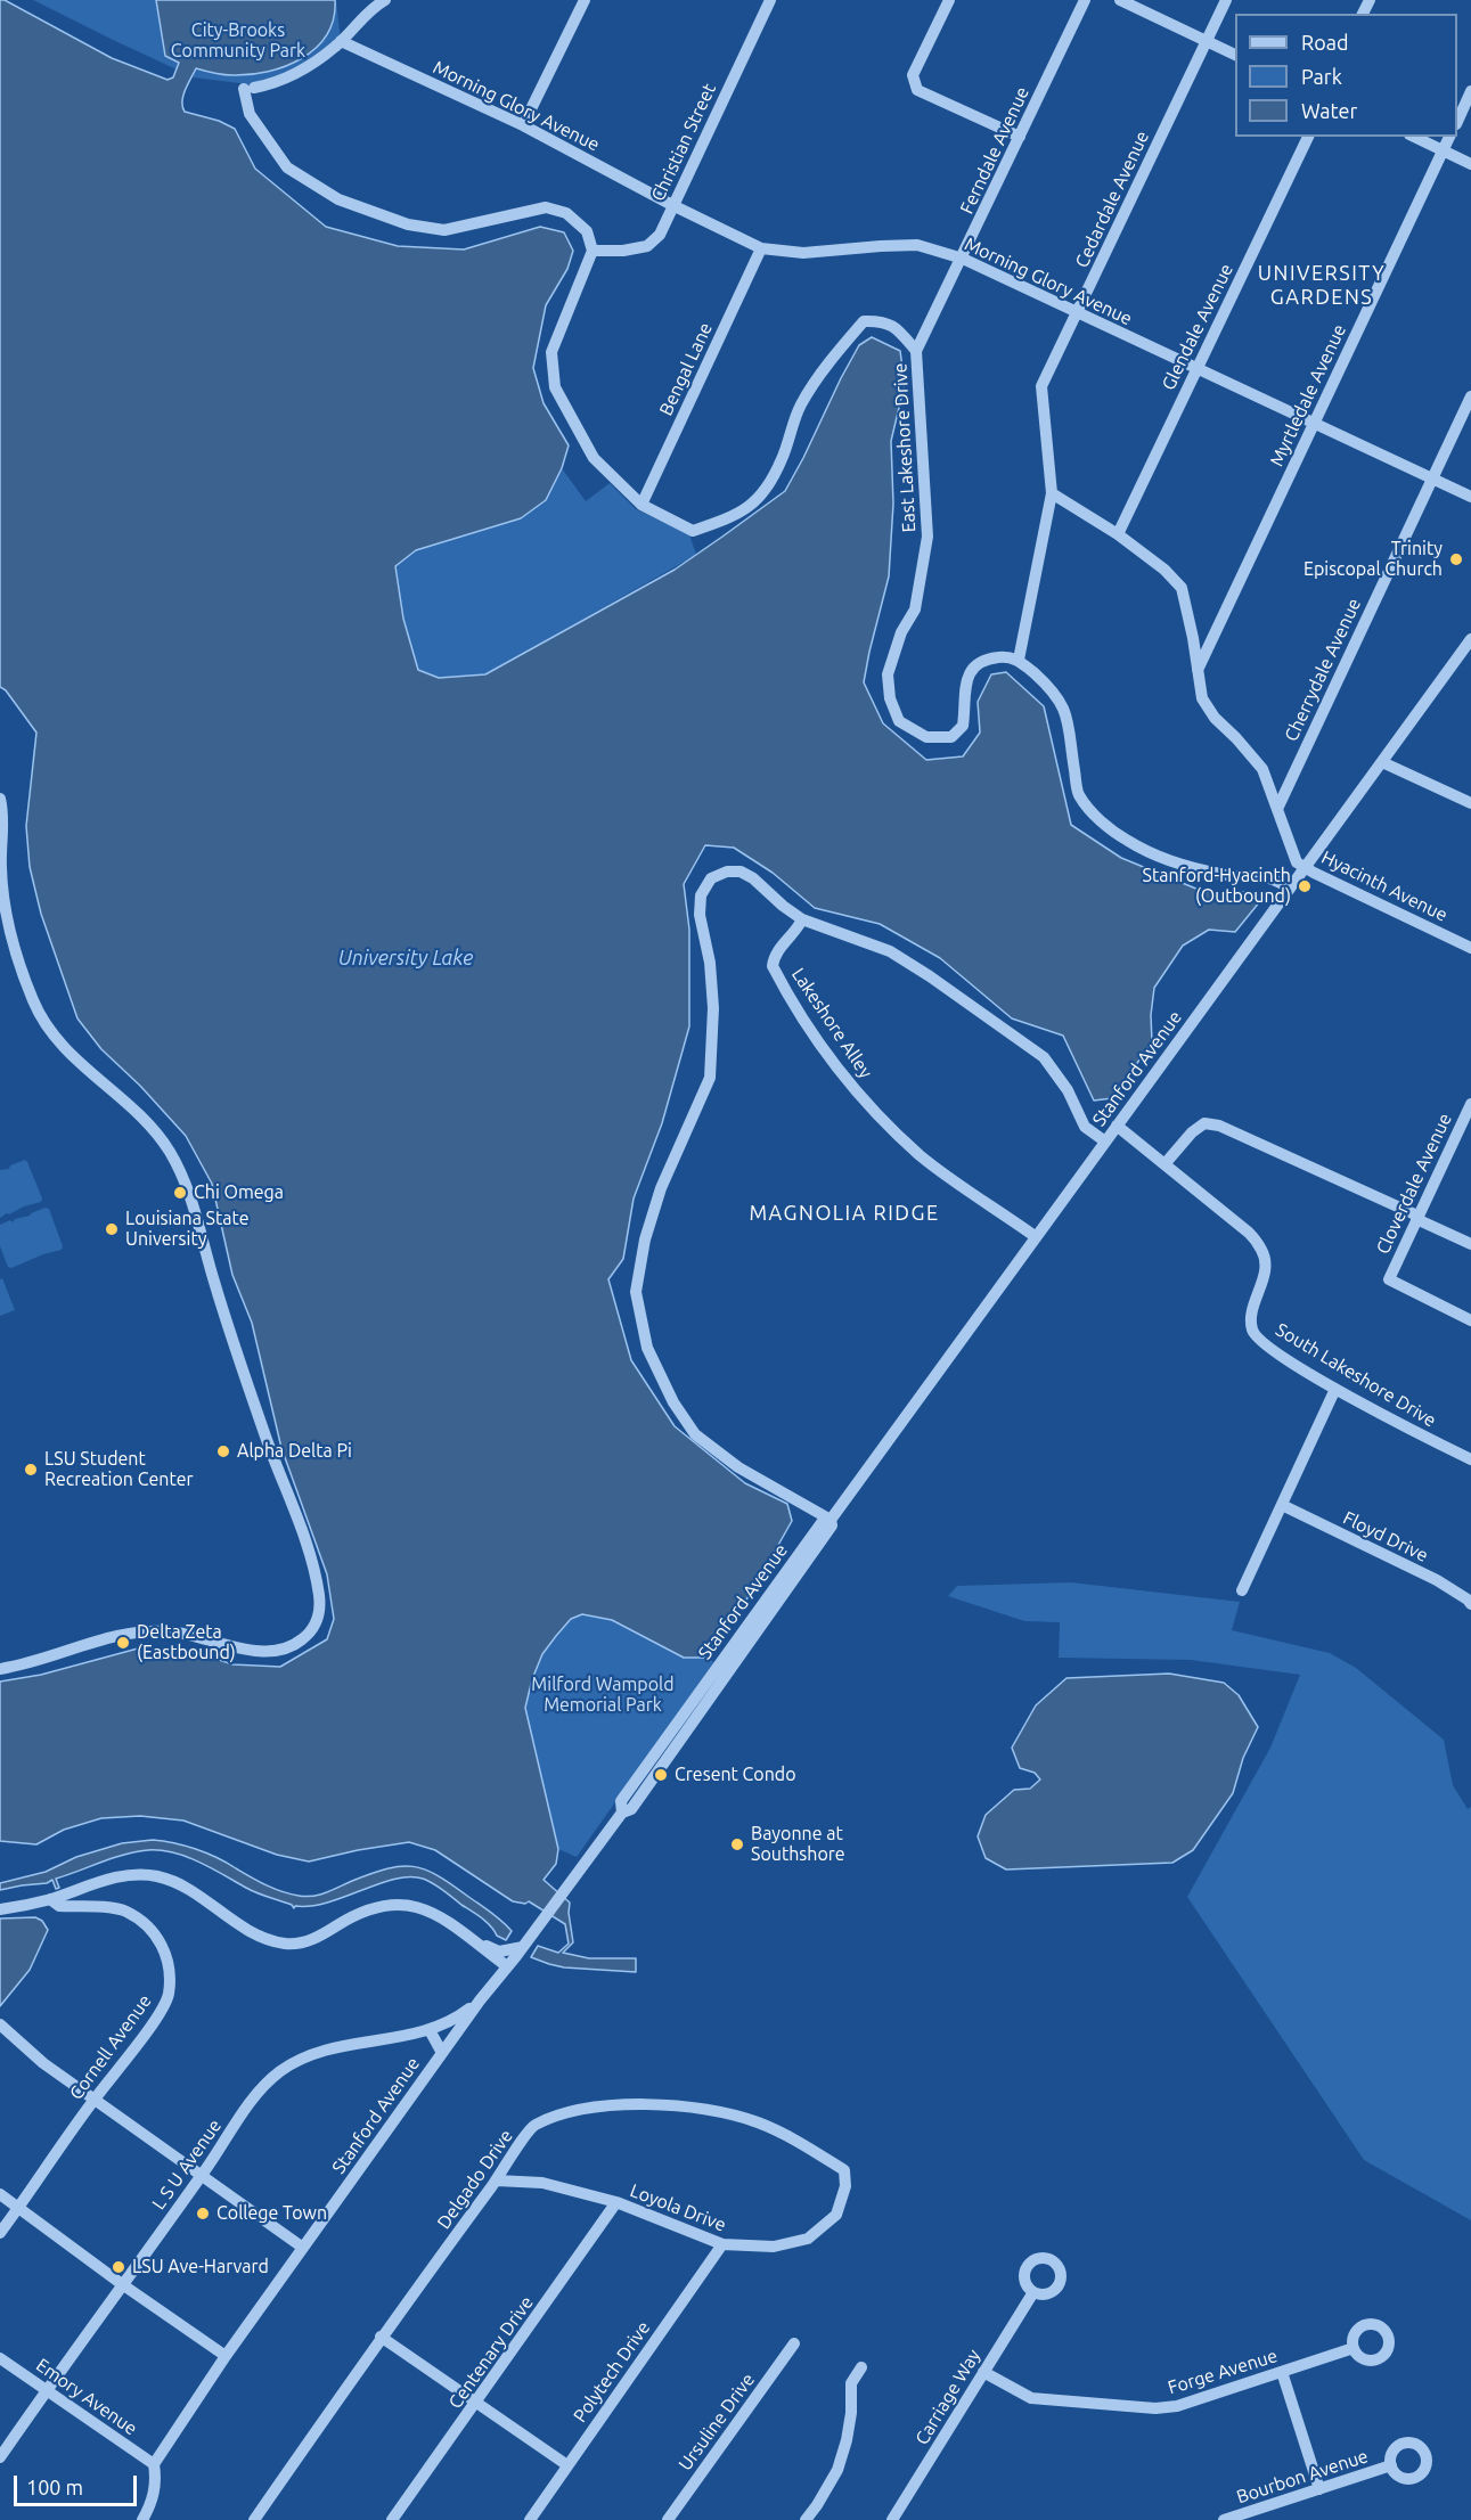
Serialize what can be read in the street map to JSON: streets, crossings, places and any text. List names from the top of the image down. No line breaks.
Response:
{"streets":{"street":["Morning Glory Avenue","Christian Street","Ferndale Avenue","Cedardale Avenue","Glendale Avenue","Bengal Lane","Myrtledale Avenue","East Lakeshore Drive","Cherrydale Avenue","Hyacinth Avenue","Lakeshore Alley","Stanford Avenue","Cloverdale Avenue","South Lakeshore Drive","Floyd Drive","Cornell Avenue","L S U Avenue","Delgado Drive","Loyola Drive","Centenary Drive","Polytech Drive","Forge Avenue","Emory Avenue","Carriage Way","Ursuline Drive","Bourbon Avenue"]},"crossings":[["Morning Glory Avenue","Christian Street"],["Morning Glory Avenue","Ferndale Avenue"],["Morning Glory Avenue","Cedardale Avenue"],["Morning Glory Avenue","Glendale Avenue"],["Morning Glory Avenue","Bengal Lane"],["Morning Glory Avenue","Myrtledale Avenue"],["Morning Glory Avenue","Cherrydale Avenue"],["Christian Street","East Lakeshore Drive"],["Ferndale Avenue","East Lakeshore Drive"],["Cedardale Avenue","East Lakeshore Drive"],["Cedardale Avenue","Hyacinth Avenue"],["Glendale Avenue","Hyacinth Avenue"],["Bengal Lane","East Lakeshore Drive"],["Myrtledale Avenue","Hyacinth Avenue"],["Cherrydale Avenue","Hyacinth Avenue"],["Hyacinth Avenue","Stanford Avenue"],["Lakeshore Alley","Stanford Avenue"],["Stanford Avenue","South Lakeshore Drive"],["Stanford Avenue","L S U Avenue"],["Stanford Avenue","Emory Avenue"],["L S U Avenue","Emory Avenue"],["Delgado Drive","Loyola Drive"],["Loyola Drive","Centenary Drive"],["Loyola Drive","Polytech Drive"],["Forge Avenue","Carriage Way"]],"districts":["UNIVERSITY GARDENS","MAGNOLIA RIDGE"],"water":["University Lake"],"parks":["City-Brooks Community Park","Milford Wampold Memorial Park"],"places":["Trinity Episcopal Church","Stanford-Hyacinth (Outbound)","Chi Omega","Louisiana State University","Alpha Delta Pi","LSU Student Recreation Center","Delta Zeta (Eastbound)","Cresent Condo","Bayonne at Southshore","College Town","LSU Ave-Harvard"],"legend":["Road","Park","Water"],"scale_bar":"100 m"}
